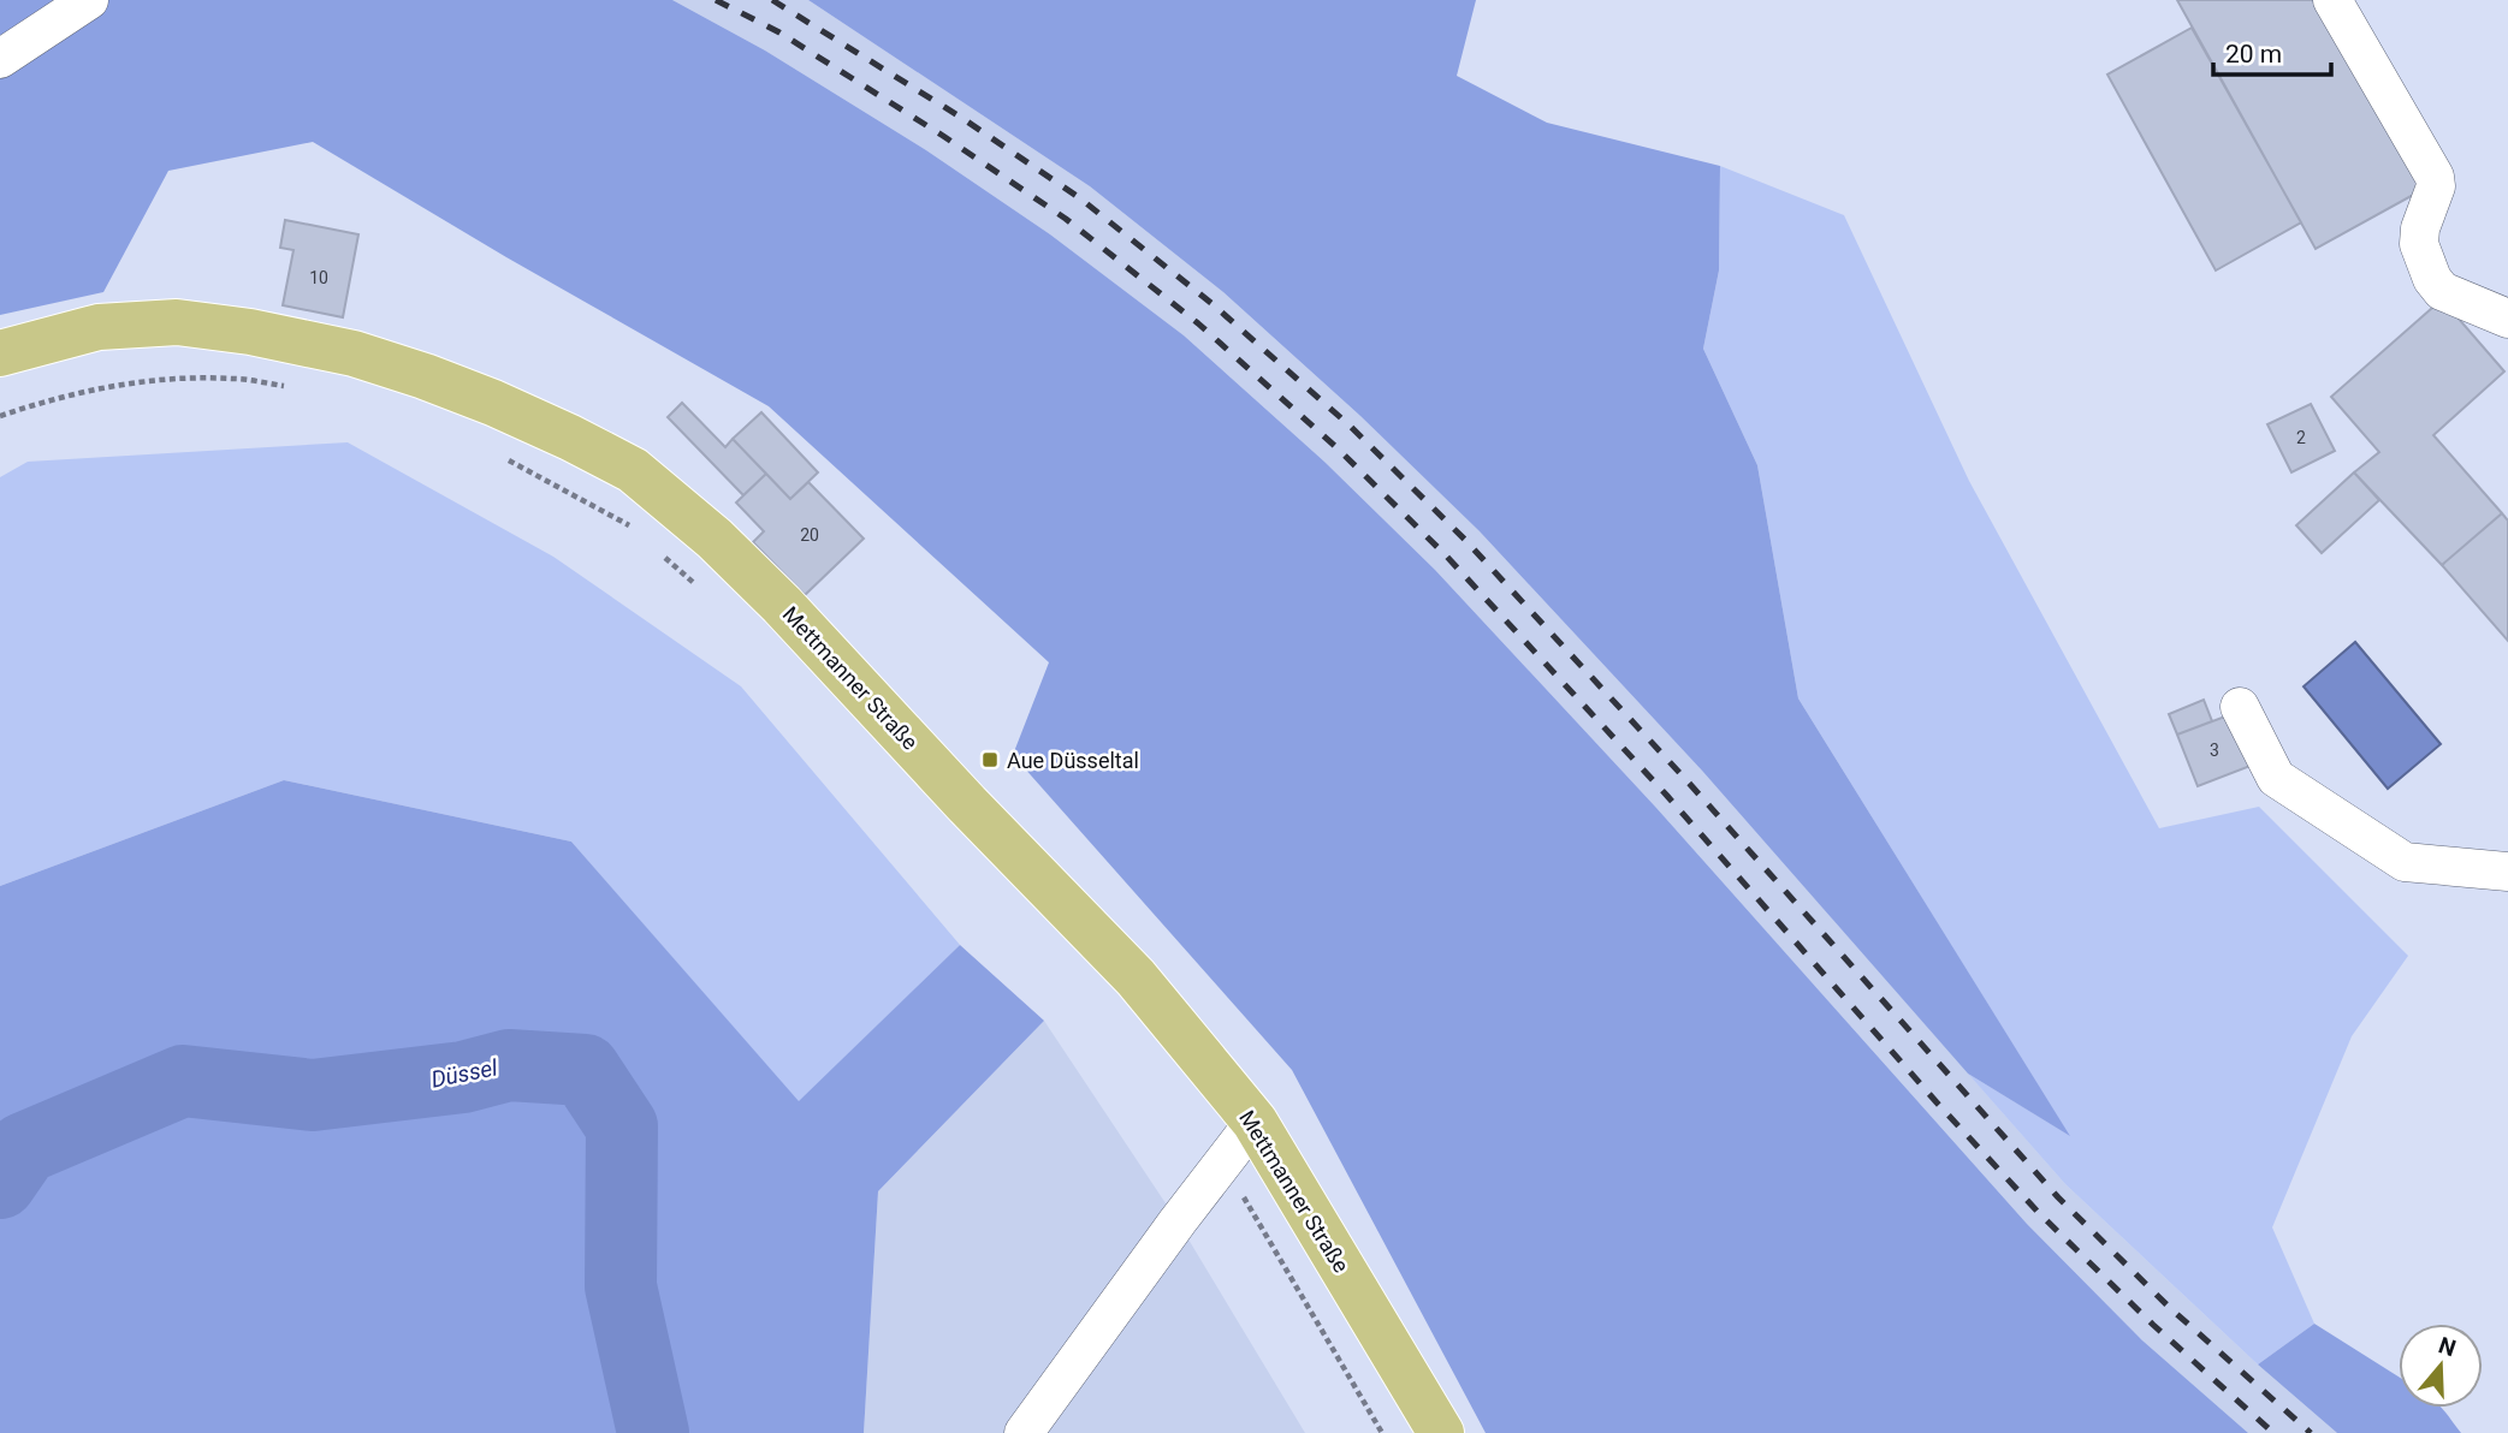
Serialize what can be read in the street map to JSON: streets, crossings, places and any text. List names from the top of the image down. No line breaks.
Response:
{"streets":{"main road":["Mettmanner Straße"]},"water":["Düssel"],"places":{"transit":["Aue Düsseltal"]},"house_numbers":["10","2","20","3"],"scale_bar":"20 m","north":"top"}
